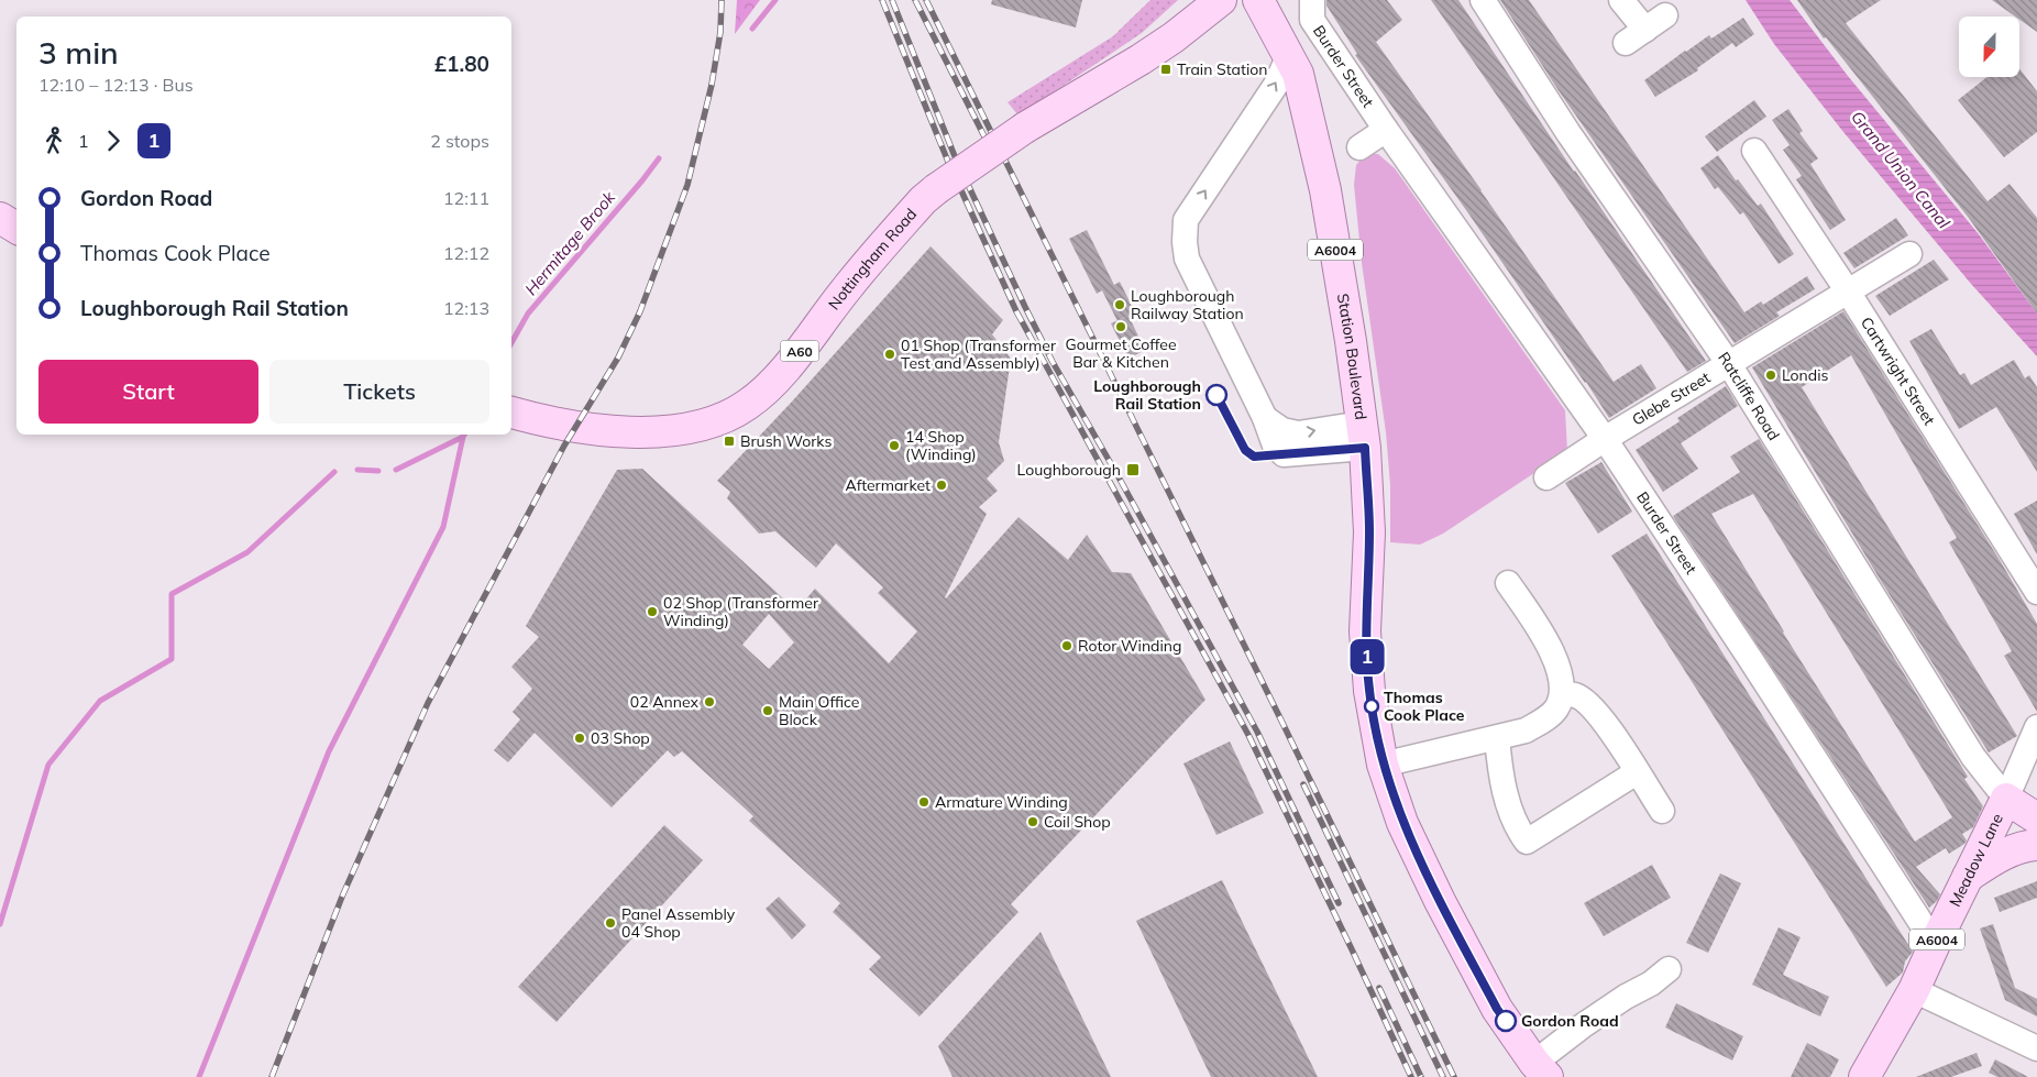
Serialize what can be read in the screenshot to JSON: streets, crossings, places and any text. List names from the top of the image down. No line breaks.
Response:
{"streets":{"main road":["A6004","Nottingham Road","A60","Station Boulevard","Meadow Lane"],"street":["Burder Street","Cartwright Street","Ratcliffe Road","Glebe Street"]},"crossings":[["Burder Street","Glebe Street"],["Burder Street","Meadow Lane"],["A6004","Meadow Lane"],["Cartwright Street","Glebe Street"],["Ratcliffe Road","Glebe Street"],["Ratcliffe Road","Meadow Lane"]],"water":["Grand Union Canal","Hermitage Brook"],"places":{"transit":["Train Station","Brush Works","Loughborough"],"other":["Loughborough Railway Station","Gourmet Coffee Bar & Kitchen","01 Shop (Transformer Test and Assembly)","Londis","Loughborough Rail Station","14 Shop (Winding)","Aftermarket","02 Shop (Transformer Winding)","Rotor Winding","02 Annex","Thomas Cook Place","Main Office Block","03 Shop","Armature Winding","Coil Shop","Panel Assembly 04 Shop","Gordon Road"]},"lines":["bus line 1"],"north":"bottom","page":{"on_map":"1","heading":["3 min","12:10 – 12:13 · Bus","£1.80"],"legs":["1","1","2 stops"],"list":[{"name":"Gordon Road","value":"12:11"},{"name":"Thomas Cook Place","value":"12:12"},{"name":"Loughborough Rail Station","value":"12:13"}],"buttons":["Start","Tickets"]}}
